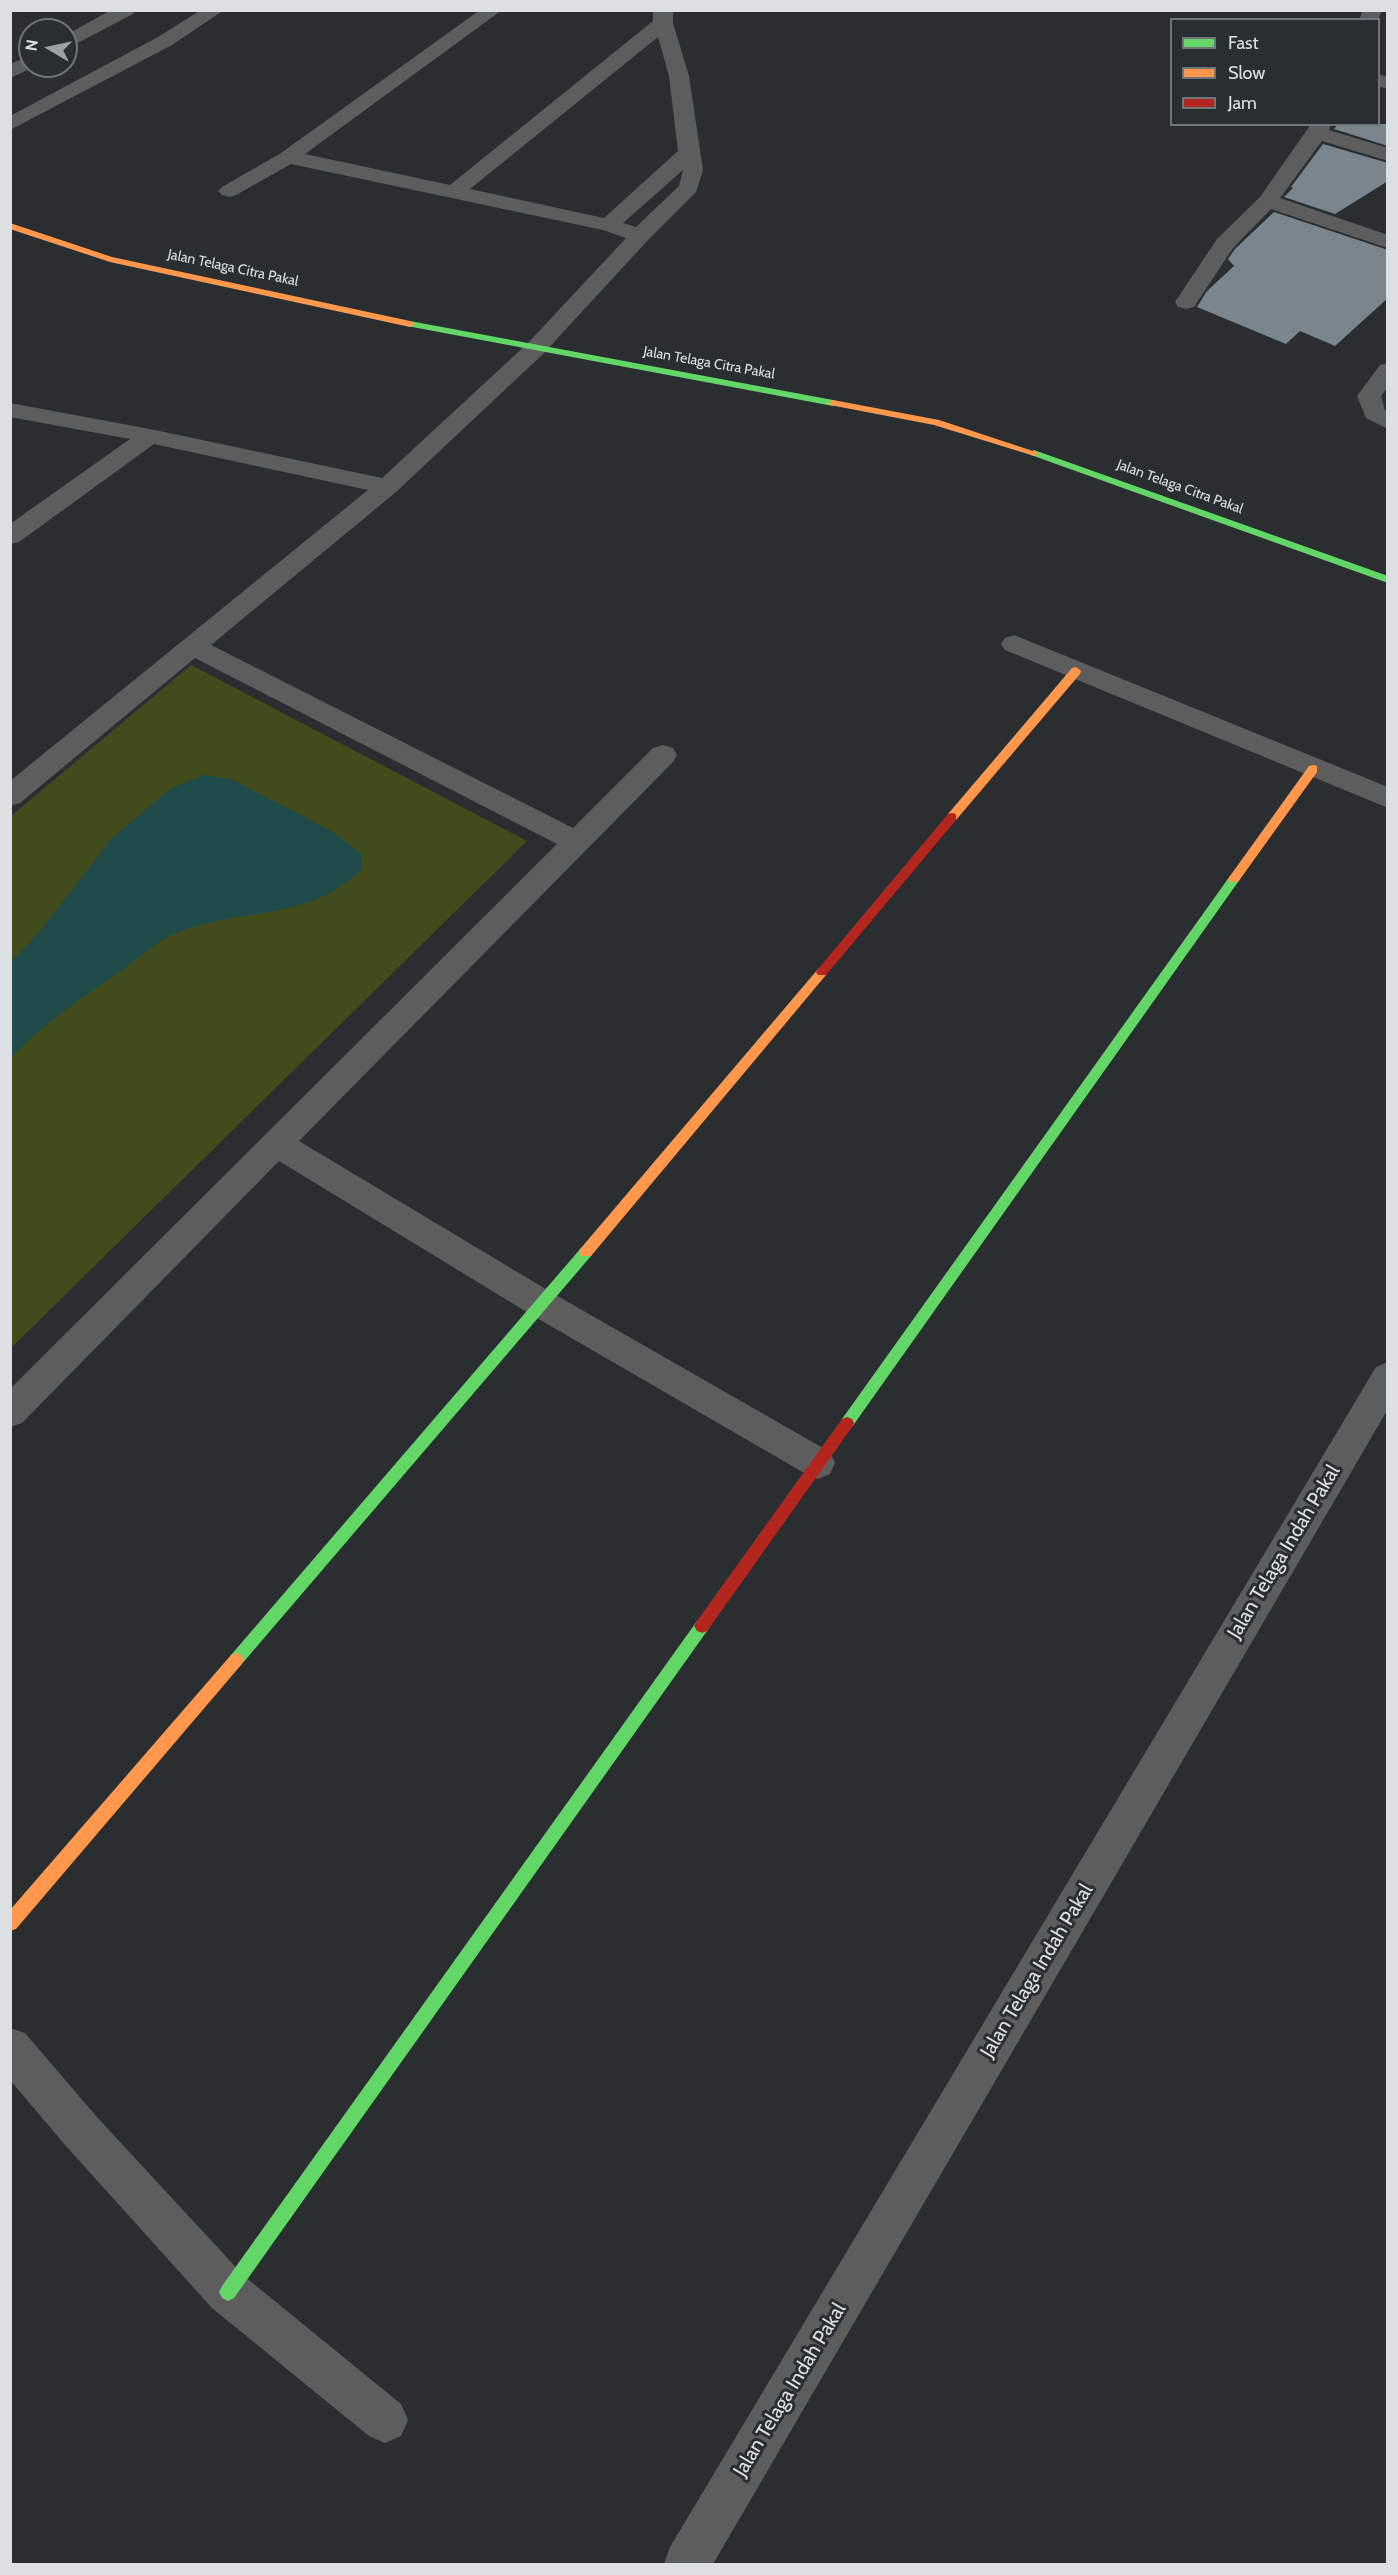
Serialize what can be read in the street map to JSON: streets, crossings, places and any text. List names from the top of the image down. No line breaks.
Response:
{"streets":{"street":["Jalan Telaga Citra Pakal","Jalan Telaga Indah Pakal"]},"legend":["Fast","Slow","Jam"],"north":"left"}
